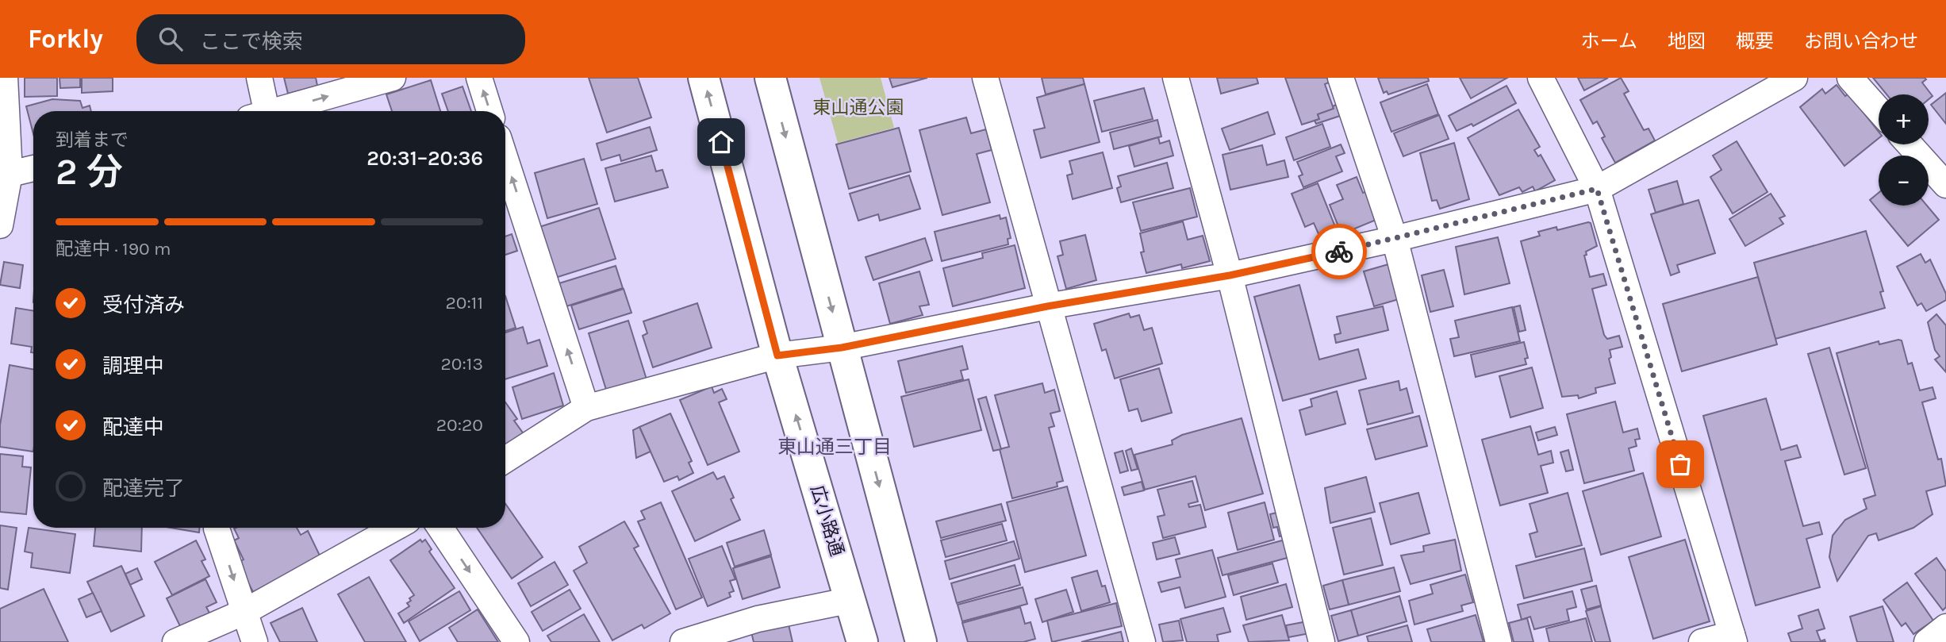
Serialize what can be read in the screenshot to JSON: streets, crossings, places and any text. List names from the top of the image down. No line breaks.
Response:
{"streets":{"main road":["広小路通"]},"districts":["東山通三丁目"],"parks":["東山通公園"],"page":{"header":"Forkly","search":"ここで検索","nav":["ホーム","地図","概要","お問い合わせ"],"map_buttons":["+","−"],"heading":["2 分","到着まで","20:31–20:36"],"bar":"配達中 · 190 m","list":[["受付済み","20:11"],["調理中","20:13"],["配達中","20:20"],"配達完了"]}}
